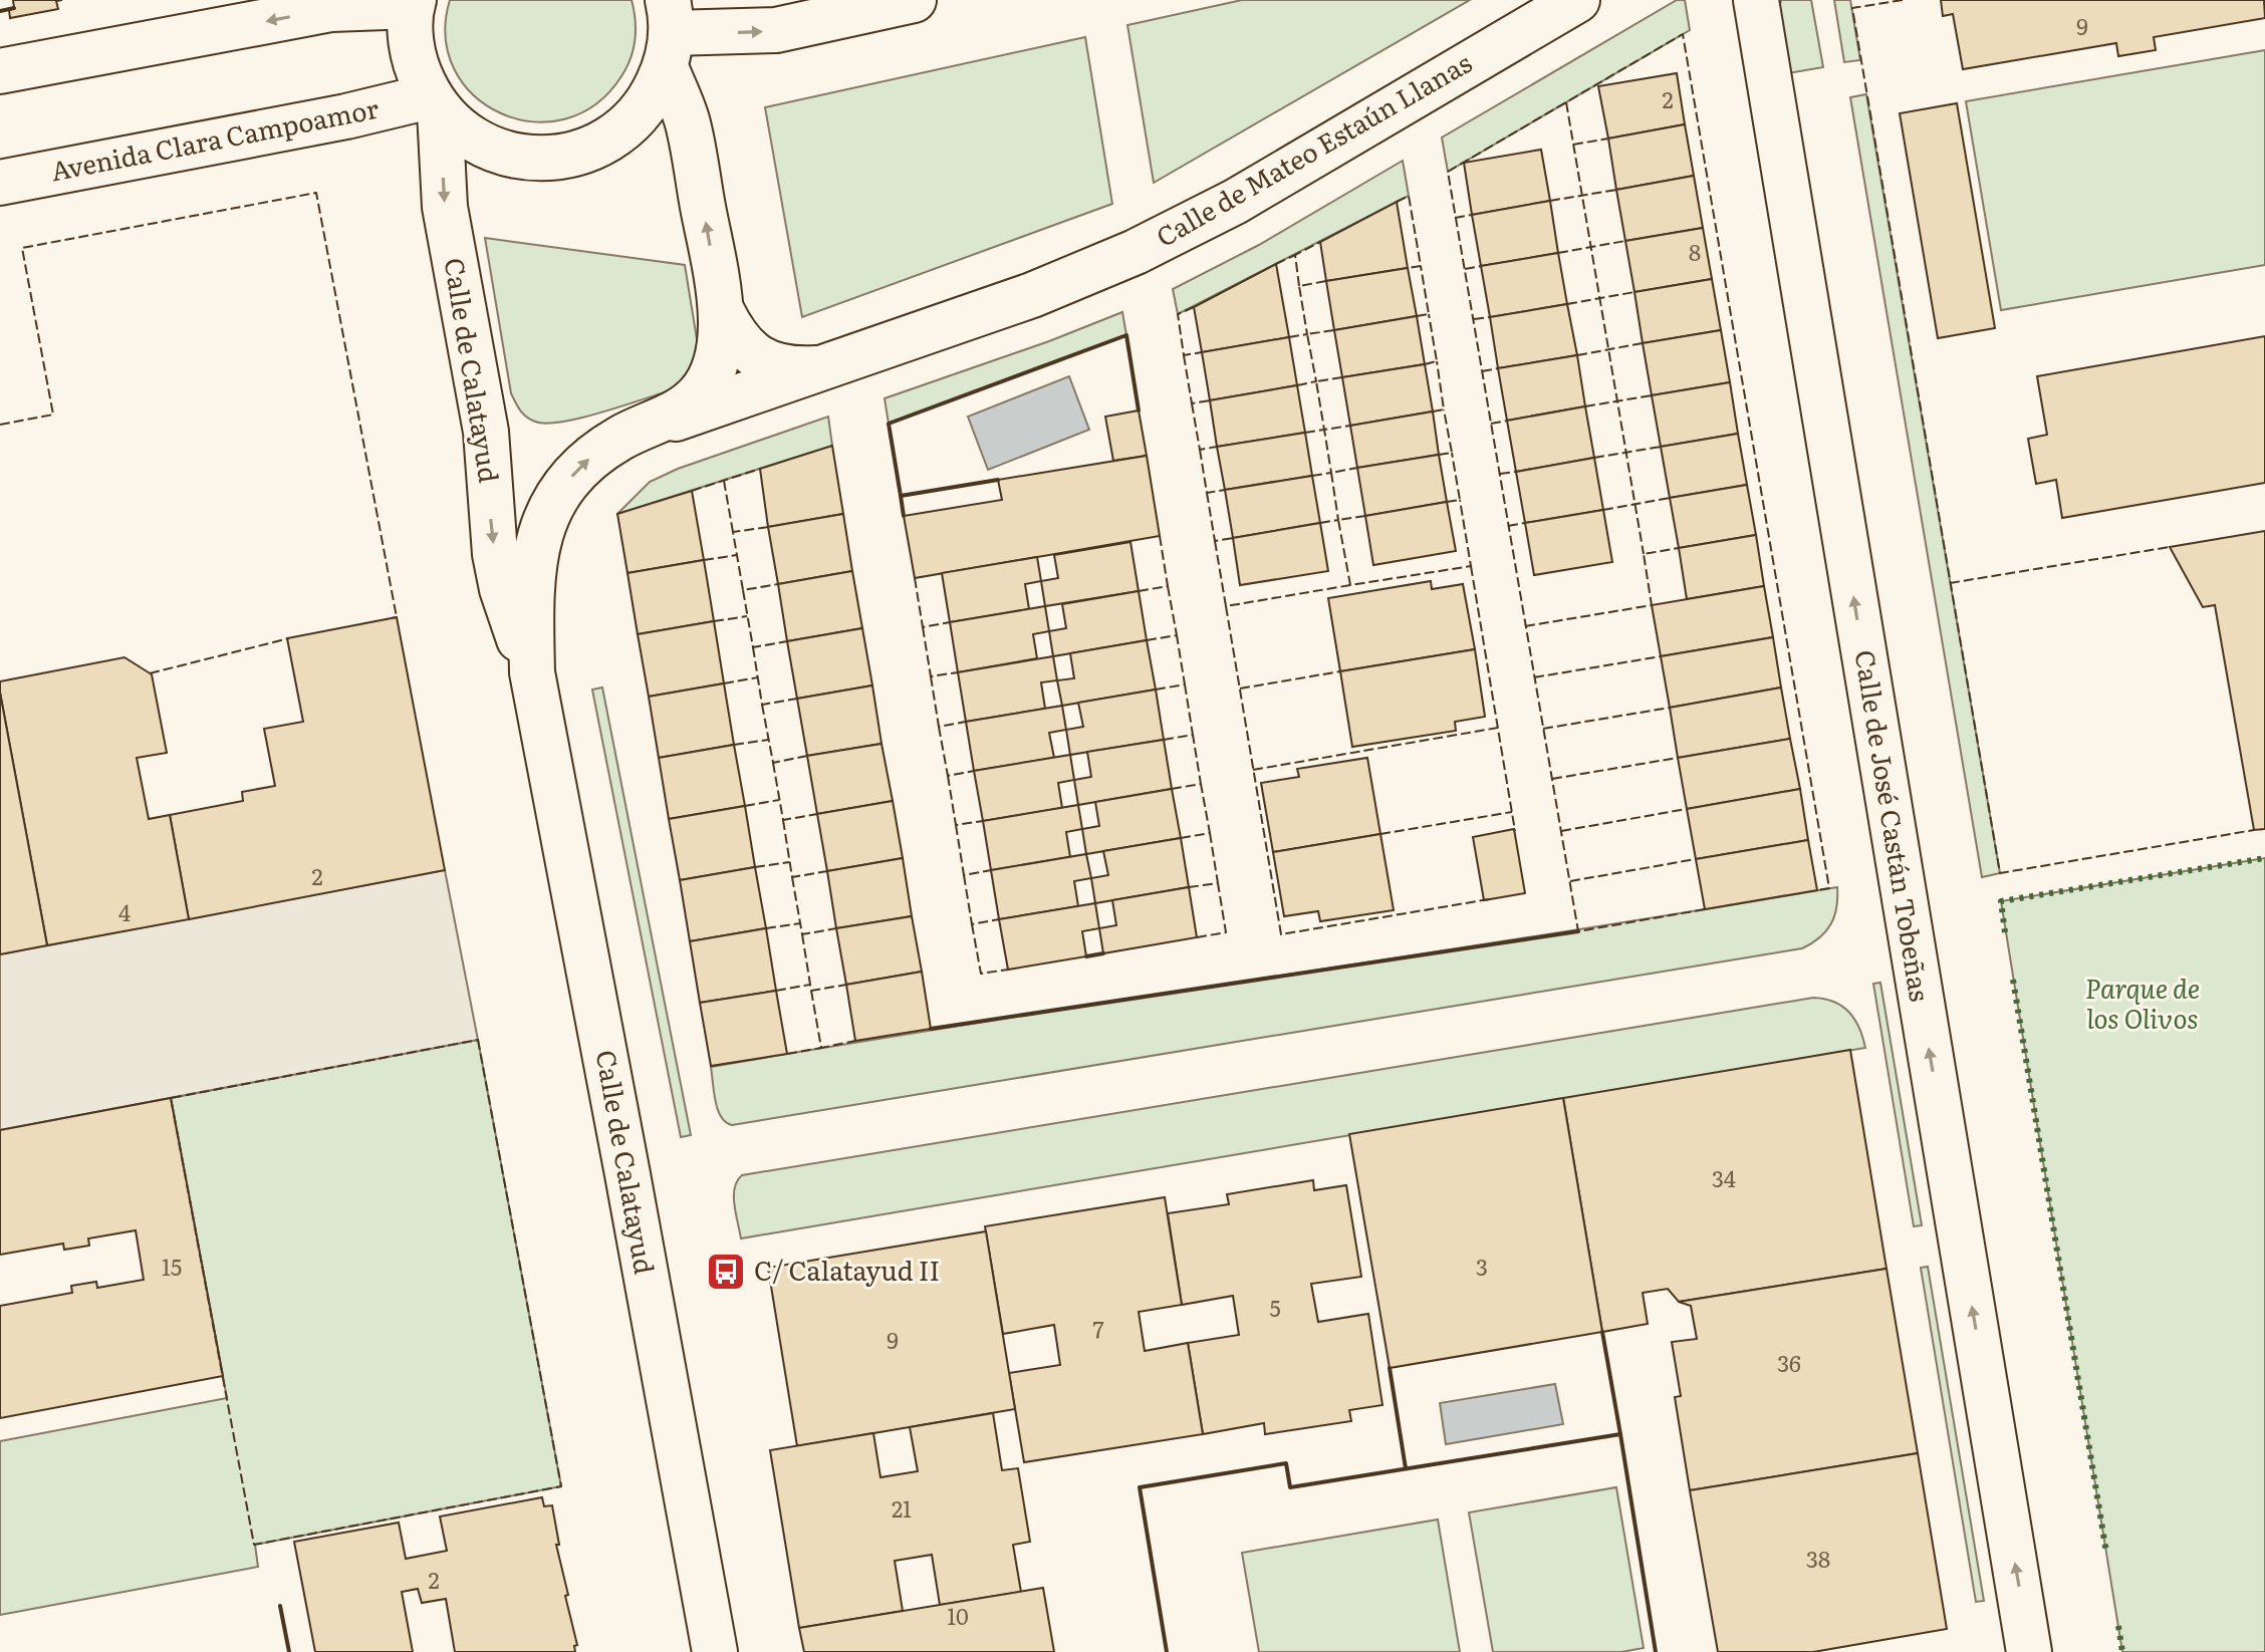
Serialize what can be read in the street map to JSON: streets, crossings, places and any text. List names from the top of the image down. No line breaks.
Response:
{"streets":{"street":["Avenida Clara Campoamor","Calle de Mateo Estaún Llanas","Calle de Calatayud","Calle de José Castán Tobeñas"]},"crossings":[["Avenida Clara Campoamor","Calle de Calatayud"],["Calle de Mateo Estaún Llanas","Calle de Calatayud"]],"one_way":["Calle de José Castán Tobeñas"],"parks":["Parque de los Olivos"],"places":{"bus stop":["C/ Calatayud II"]},"house_numbers":["9","2","8","2","4","34","15","3","5","7","9","36","21","38","2","10"]}
